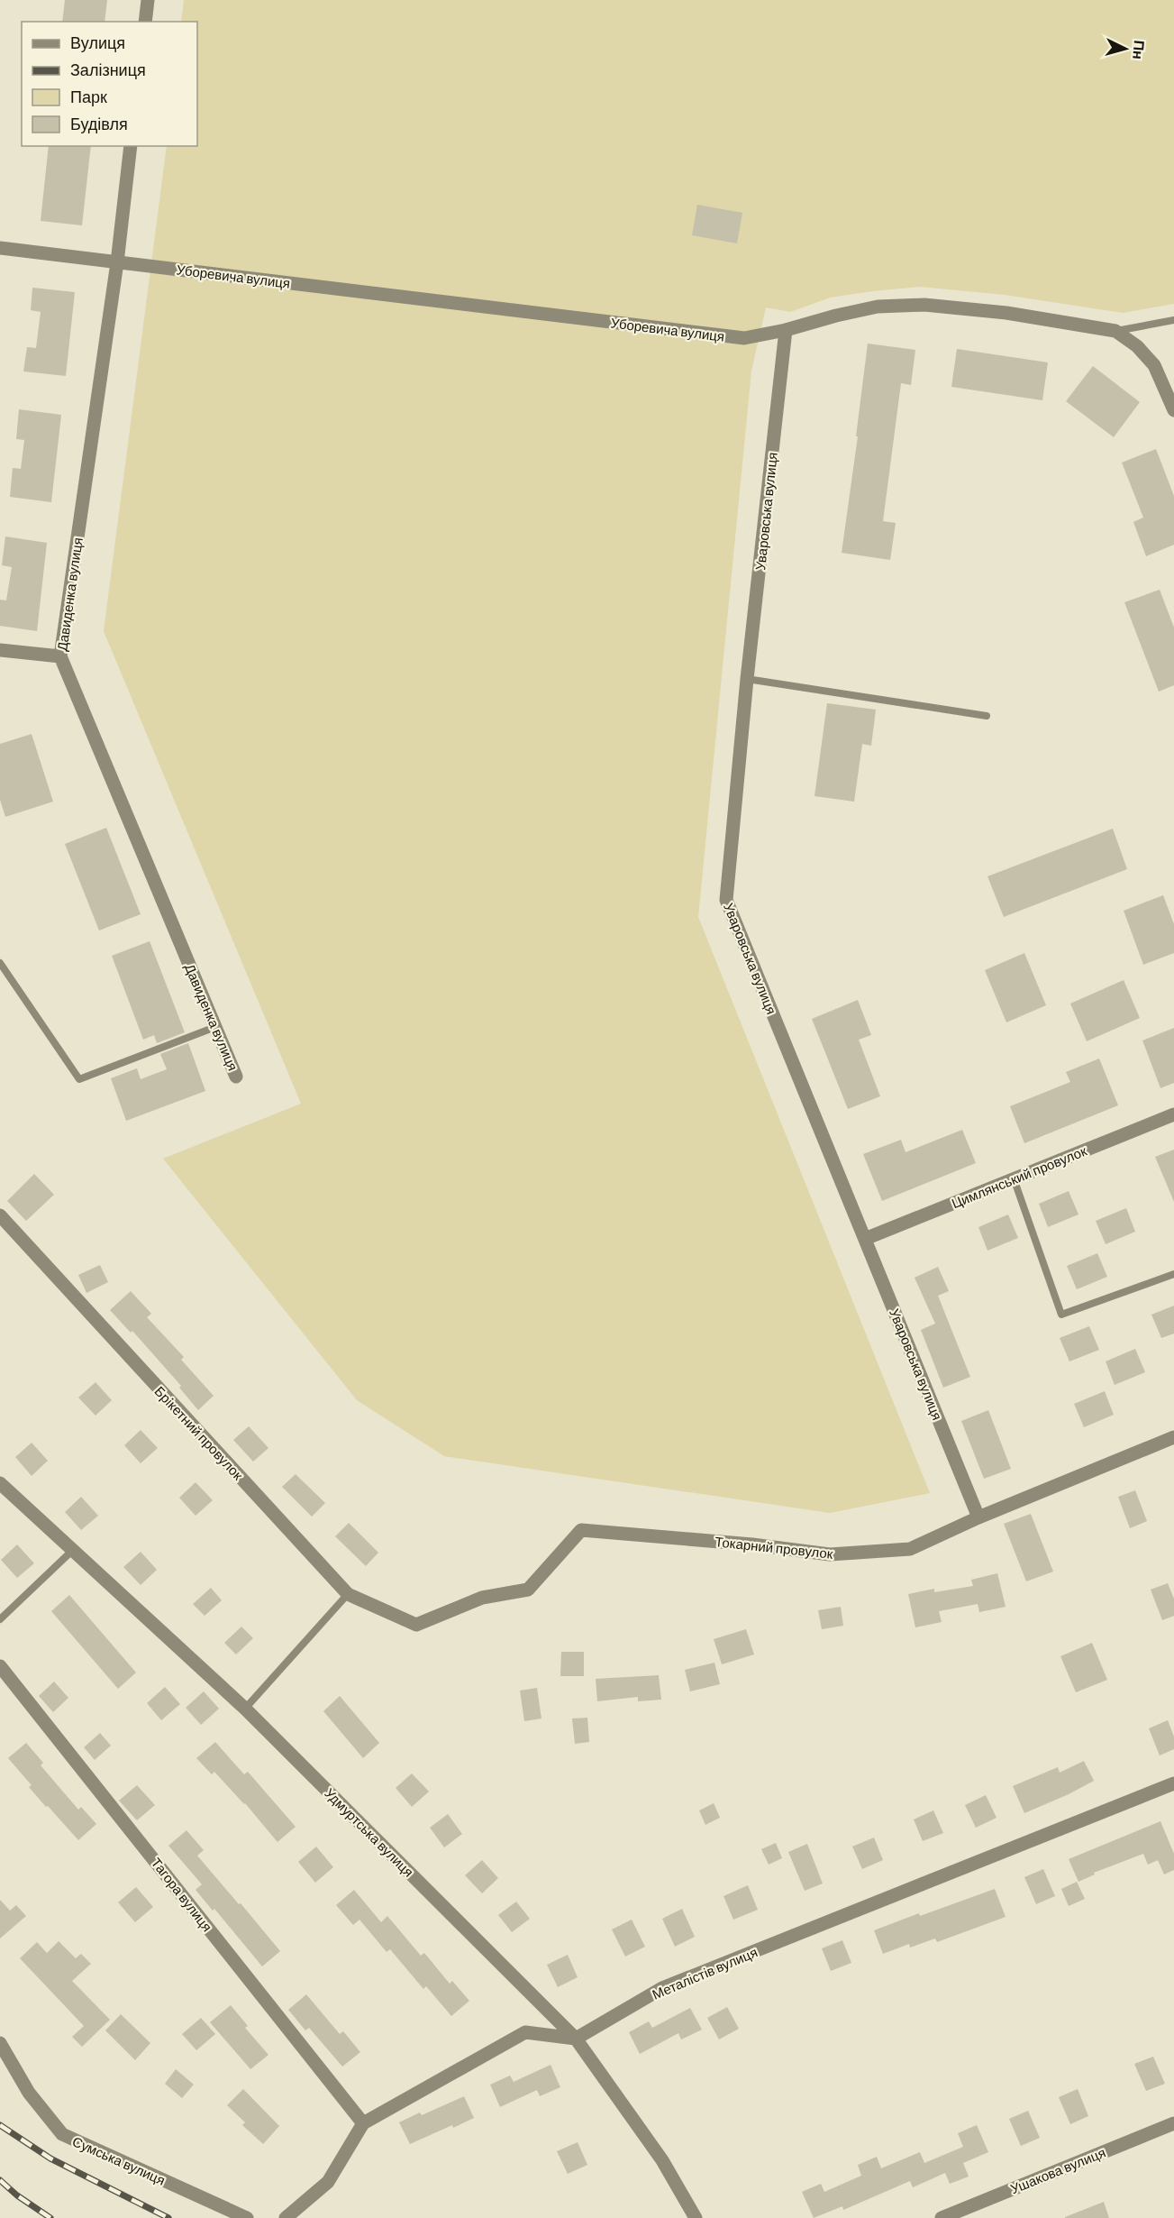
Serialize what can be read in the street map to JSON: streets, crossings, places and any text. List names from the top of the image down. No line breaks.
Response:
{"streets":{"street":["Уборевича вулиця","Уваровська вулиця","Давиденка вулиця","Цимлянський провулок","Брiкетний провулок","Токарний провулок","Удмуртська вулиця","Тагора вулиця","Металістів вулиця","Сумська вулиця","Ушакова вулиця"]},"crossings":[["Уборевича вулиця","Уваровська вулиця"],["Уборевича вулиця","Давиденка вулиця"],["Уваровська вулиця","Цимлянський провулок"],["Уваровська вулиця","Токарний провулок"],["Брiкетний провулок","Токарний провулок"],["Удмуртська вулиця","Металістів вулиця"]],"legend":["Вулиця","Залізниця","Парк","Будівля"],"north":"right"}
